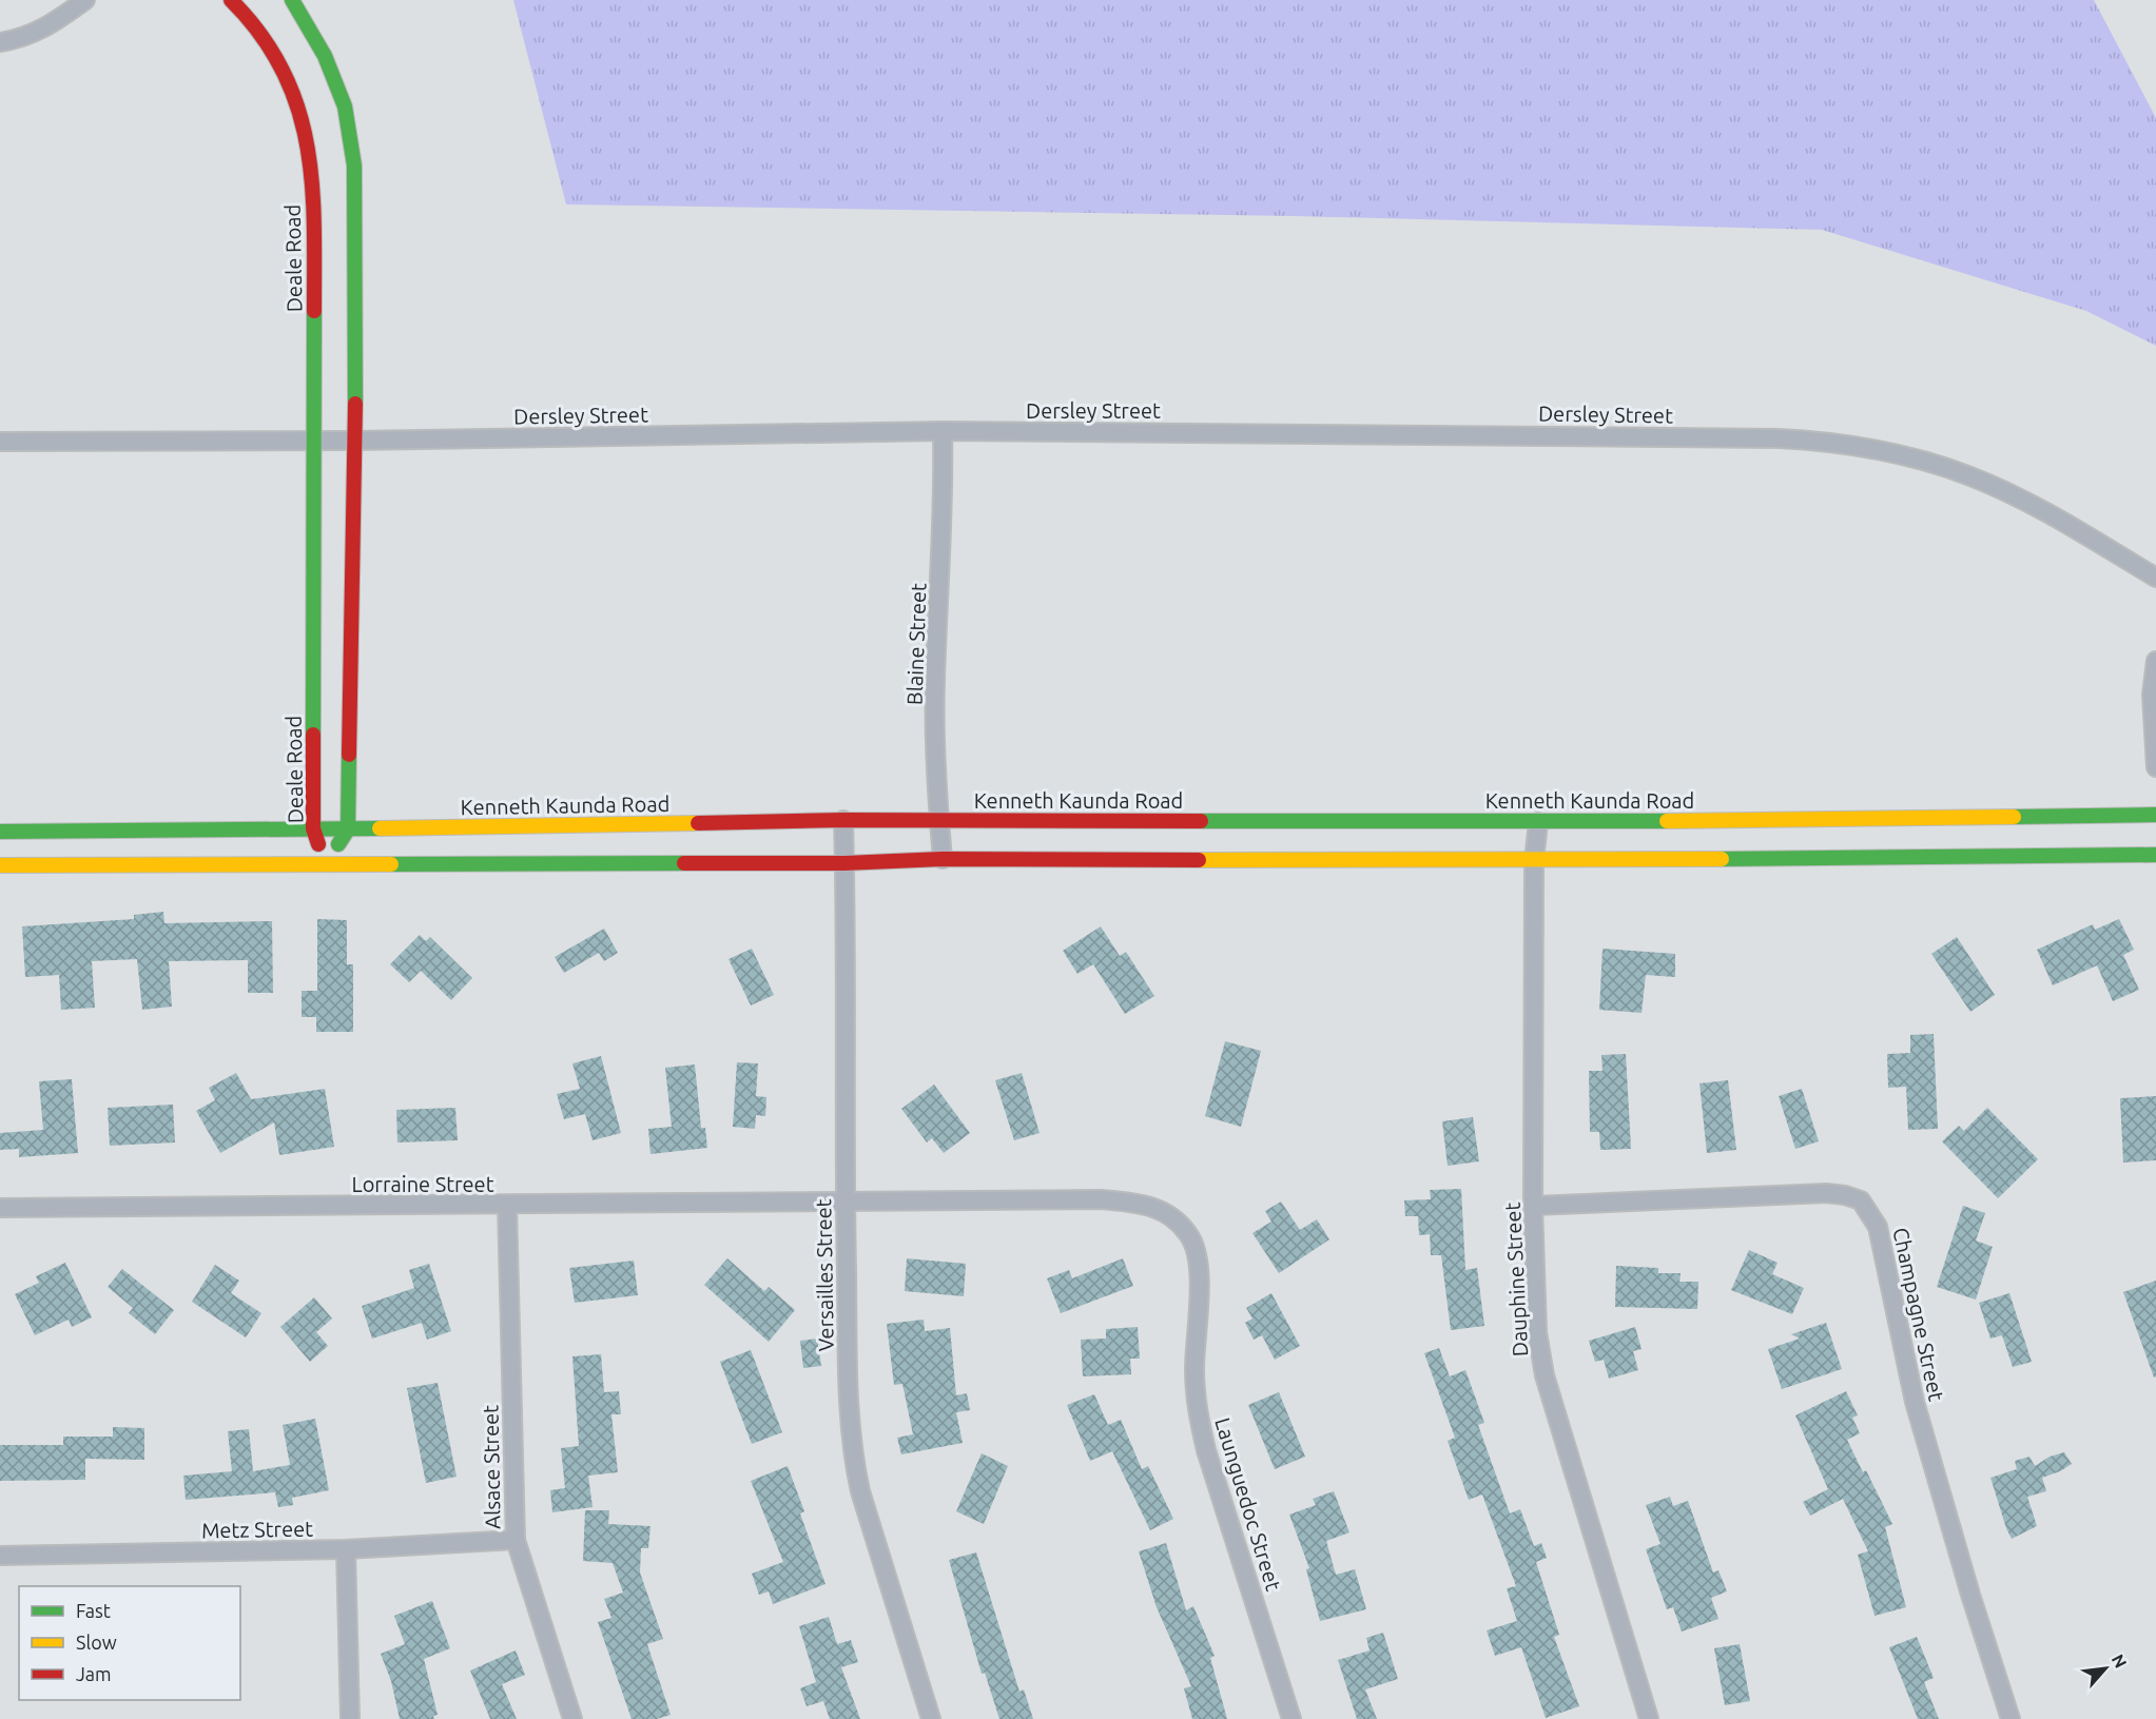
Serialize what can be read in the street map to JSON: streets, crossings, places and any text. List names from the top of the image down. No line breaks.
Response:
{"streets":{"main road":["Deale Road","Kenneth Kaunda Road"],"street":["Dersley Street","Blaine Street","Lorraine Street","Versailles Street","Dauphine Street","Champagne Street","Alsace Street","Launguedoc Street","Metz Street"]},"crossings":[["Deale Road","Dersley Street"],["Deale Road","Kenneth Kaunda Road"],["Dersley Street","Blaine Street"],["Blaine Street","Kenneth Kaunda Road"],["Kenneth Kaunda Road","Versailles Street"],["Kenneth Kaunda Road","Dauphine Street"],["Lorraine Street","Versailles Street"],["Lorraine Street","Alsace Street"],["Lorraine Street","Launguedoc Street"],["Versailles Street","Launguedoc Street"],["Dauphine Street","Champagne Street"],["Alsace Street","Metz Street"]],"legend":["Fast","Slow","Jam"],"north":"top right"}
